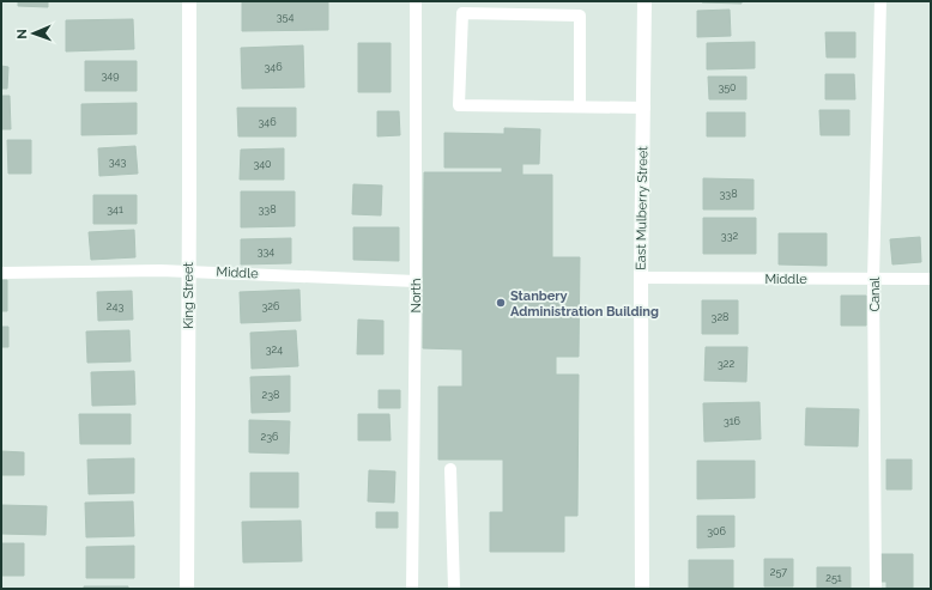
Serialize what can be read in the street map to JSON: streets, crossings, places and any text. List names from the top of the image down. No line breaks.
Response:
{"streets":{"street":["East Mulberry Street","King Street"],"lane":["Middle","Canal","North"]},"crossings":[["East Mulberry Street","Middle"],["Middle","Canal"],["Middle","King Street"],["Middle","North"]],"places":["Stanbery Administration Building"],"house_numbers":["354","346","349","350","346","343","340","338","341","338","332","334","243","326","328","324","322","238","316","236","306","257","251"],"north":"left"}
